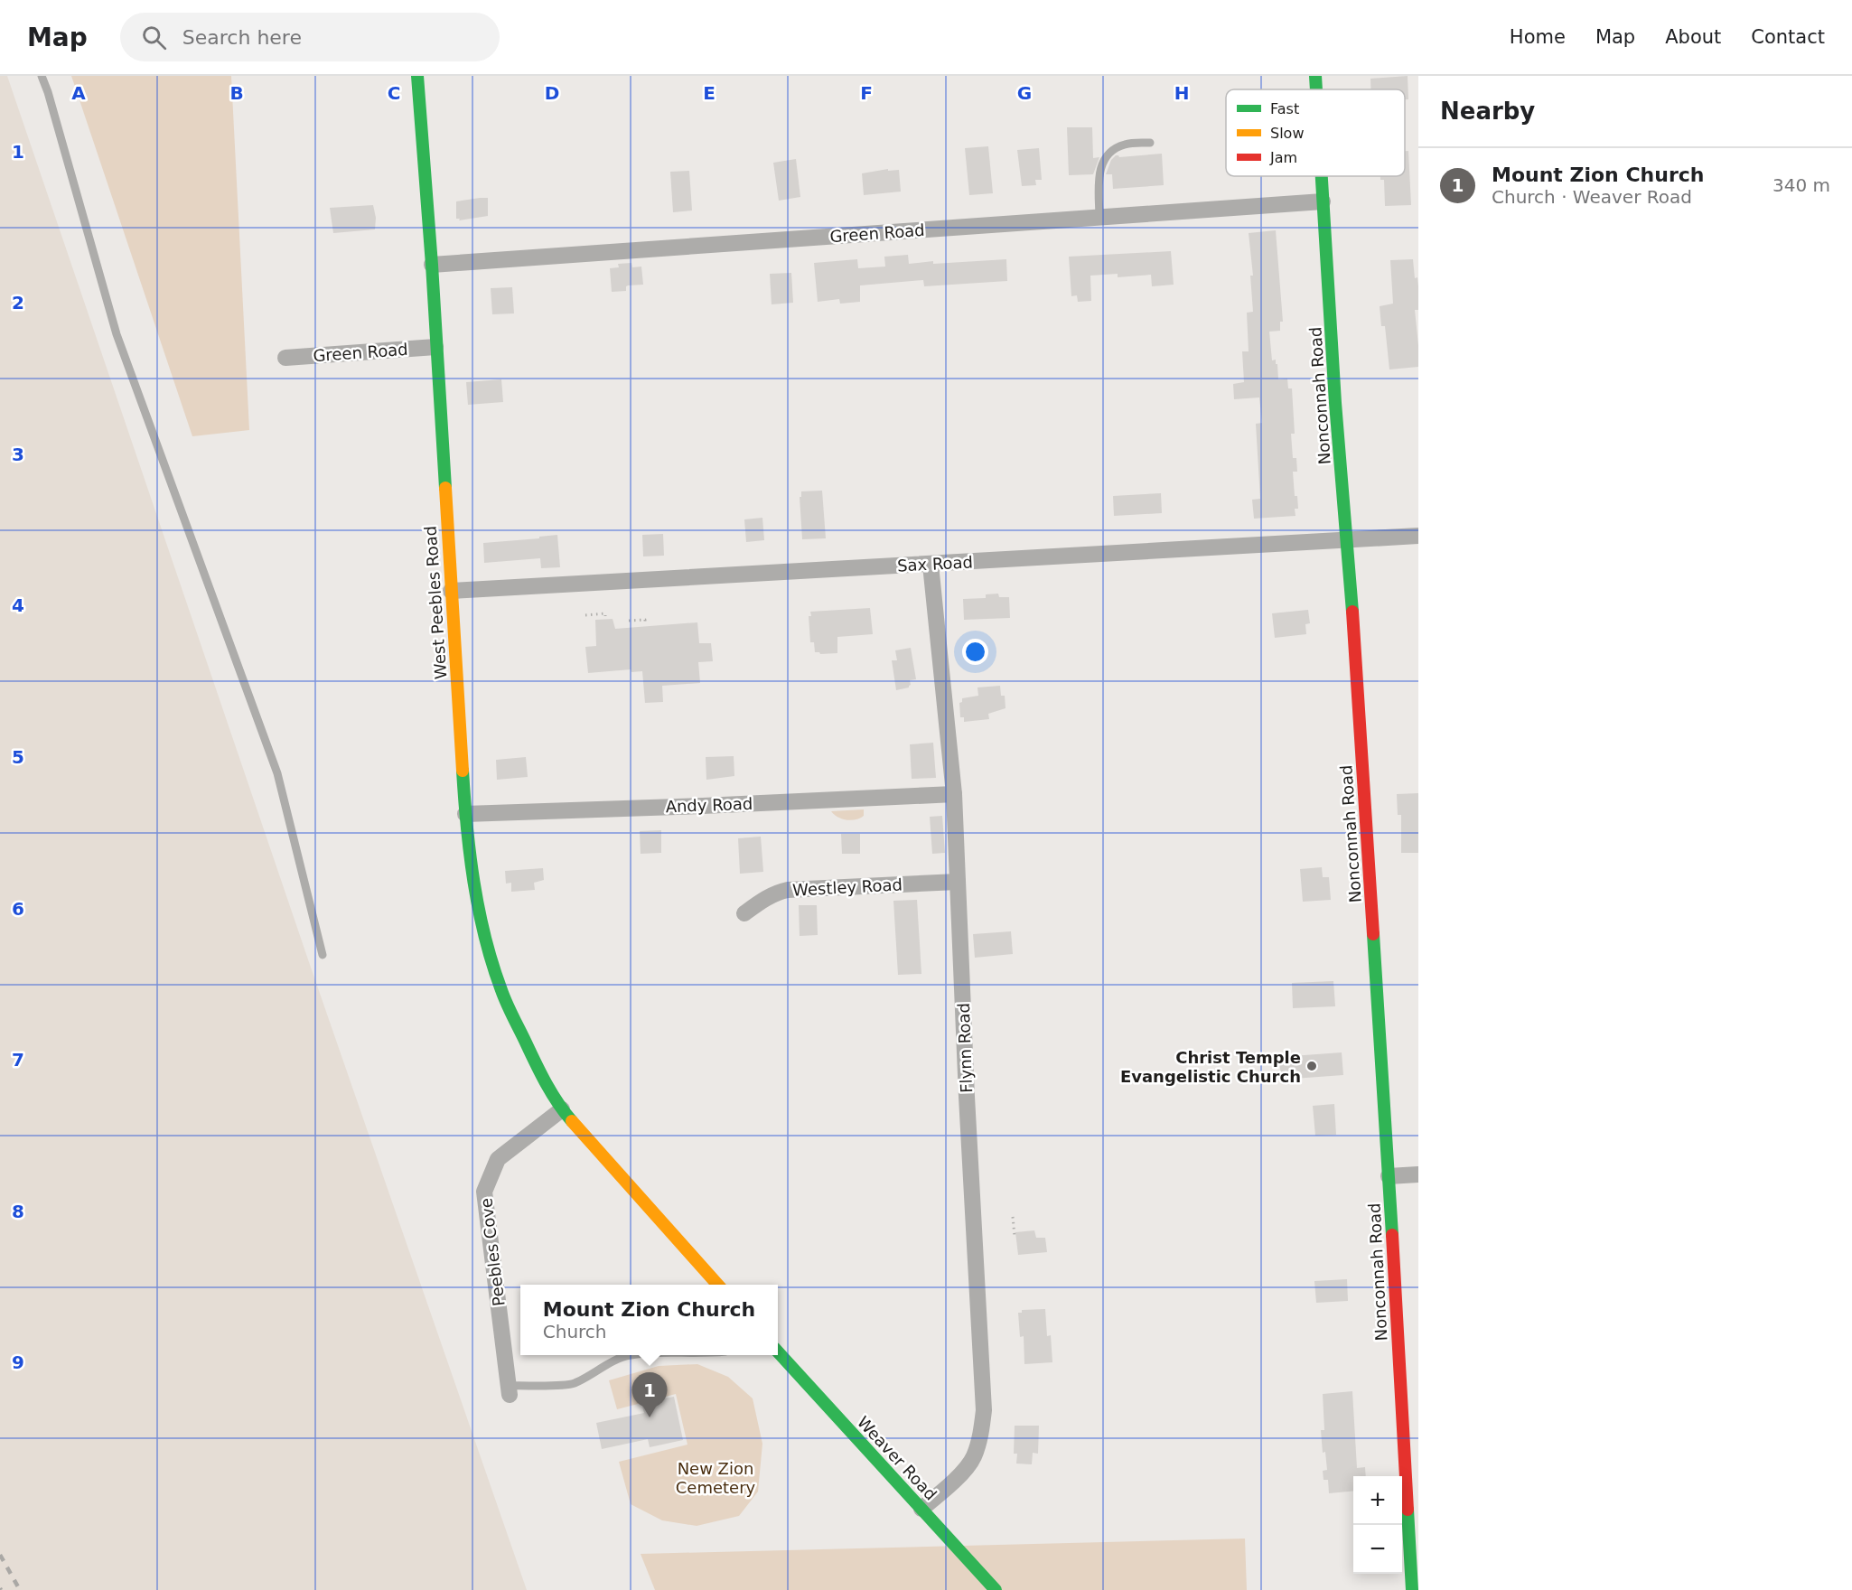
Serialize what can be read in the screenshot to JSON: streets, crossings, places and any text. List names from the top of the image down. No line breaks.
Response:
{"streets":{"main road":["Nonconnah Road","West Peebles Road","Weaver Road"],"street":["Green Road","Sax Road","Andy Road","Westley Road","Flynn Road","Peebles Cove"]},"crossings":[["Green Road","Nonconnah Road"],["Green Road","West Peebles Road"],["Nonconnah Road","Sax Road"],["Sax Road","West Peebles Road"],["Sax Road","Flynn Road"],["West Peebles Road","Andy Road"],["West Peebles Road","Peebles Cove"],["Andy Road","Flynn Road"],["Westley Road","Flynn Road"],["Flynn Road","Weaver Road"]],"parks":["New Zion Cemetery"],"places":["Christ Temple Evangelistic Church"],"legend":["Fast","Slow","Jam"],"page":{"header":"Map","search":"Search here","nav":["Home","Map","About","Contact"],"heading":"Nearby","list":[{"mark":"1","name":"Mount Zion Church","note":"Church · Weaver Road","value":"340 m"}],"popup":["Mount Zion Church","Church"],"pins":"1","map_buttons":["+","−"]},"grid":{"columns":["A","B","C","D","E","F","G","H"],"rows":["1","2","3","4","5","6","7","8","9"]}}
